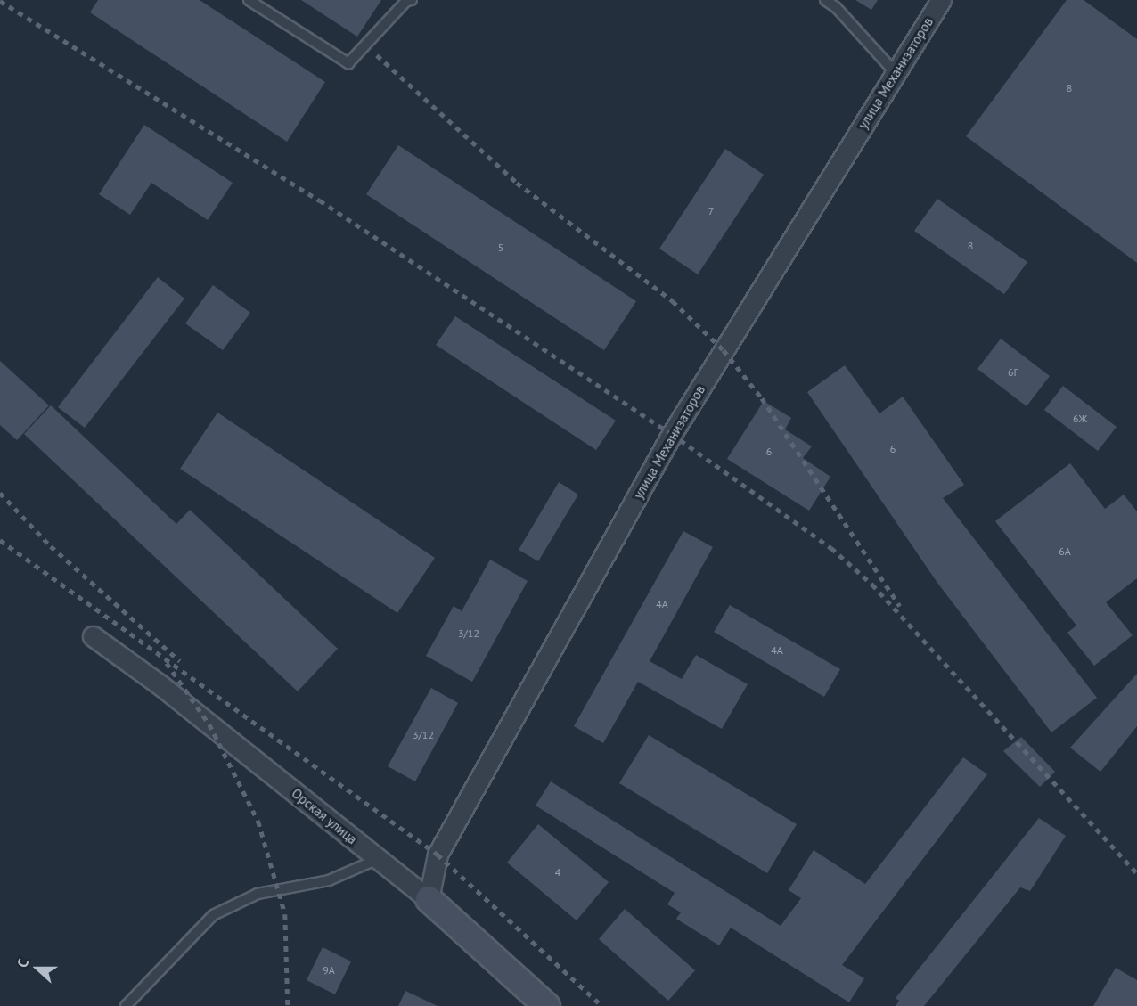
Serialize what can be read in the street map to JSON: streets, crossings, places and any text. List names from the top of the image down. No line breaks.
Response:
{"streets":{"street":["улица Механизаторов","Орская улица"]},"crossings":[["улица Механизаторов","Орская улица"]],"house_numbers":["8","7","8","5","6Г","6Ж","6","6","6А","4А","3/12","4А","3/12","4","9А"],"north":"left"}
